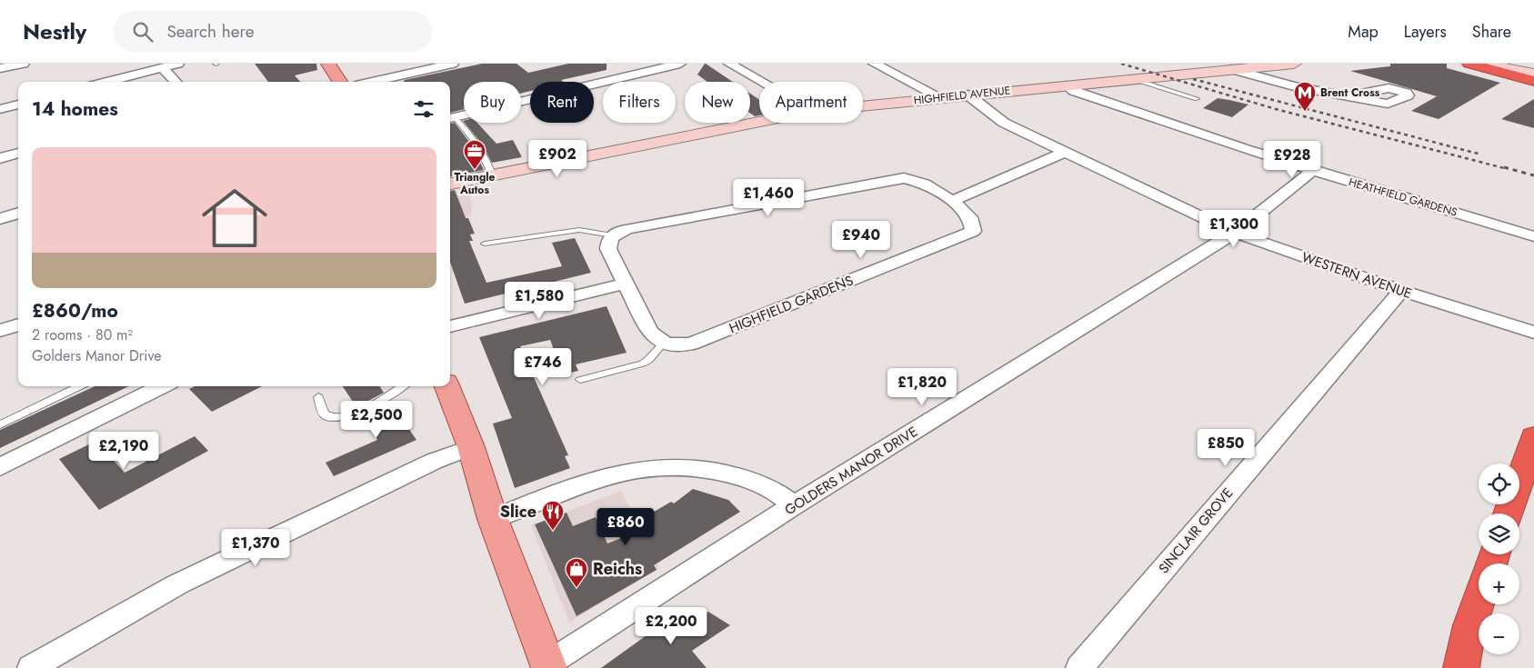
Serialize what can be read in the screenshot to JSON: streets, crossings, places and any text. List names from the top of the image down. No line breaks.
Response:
{"streets":{"street":["HIGHFIELD AVENUE","HEATHFIELD GARDENS","WESTERN AVENUE","HIGHFIELD GARDENS","GOLDERS MANOR DRIVE","SINCLAIR GROVE"]},"crossings":[["HIGHFIELD AVENUE","HEATHFIELD GARDENS"],["HIGHFIELD AVENUE","WESTERN AVENUE"],["HEATHFIELD GARDENS","GOLDERS MANOR DRIVE"],["WESTERN AVENUE","GOLDERS MANOR DRIVE"],["WESTERN AVENUE","SINCLAIR GROVE"]],"places":{"metro station":["Brent Cross"],"office":["Triangle Autos"],"restaurant":["Slice"],"shop":["Reichs"]},"page":{"header":"Nestly","search":"Search here","nav":["Map","Layers","Share"],"chip":["Buy","Rent","Filters","New","Apartment"],"heading":"14 homes","list":[{"name":"£860/mo","note":"2 rooms · 80 m² · Golders Manor Drive"}],"price":["£902","£928","£1,460","£1,300","£940","£1,580","£746","£1,820","£2,500","£850","£2,190","£860","£1,370","£2,200"],"map_buttons":["+","−"]}}
